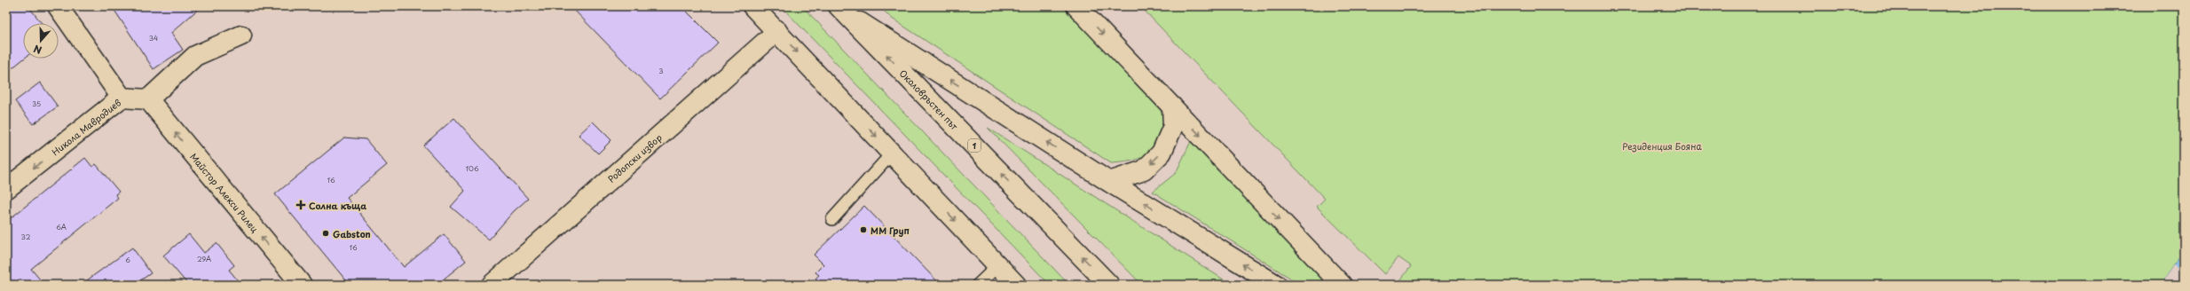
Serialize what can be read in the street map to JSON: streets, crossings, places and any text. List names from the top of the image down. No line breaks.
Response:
{"streets":{"main road":["Околовръстен път","Никола Мавродиев","1","Родопски извор","Майстор Алекси Рилец"]},"crossings":[["Никола Мавродиев","Майстор Алекси Рилец"]],"one_way":["Никола Мавродиев","Майстор Алекси Рилец"],"parks":["Резиденция Бояна"],"places":{"health":["Солна къща"],"other":["ММ Груп","Gabston"]},"house_numbers":["34","3","35","106","16","6А","32","16","29А","6"],"north":"bottom"}
